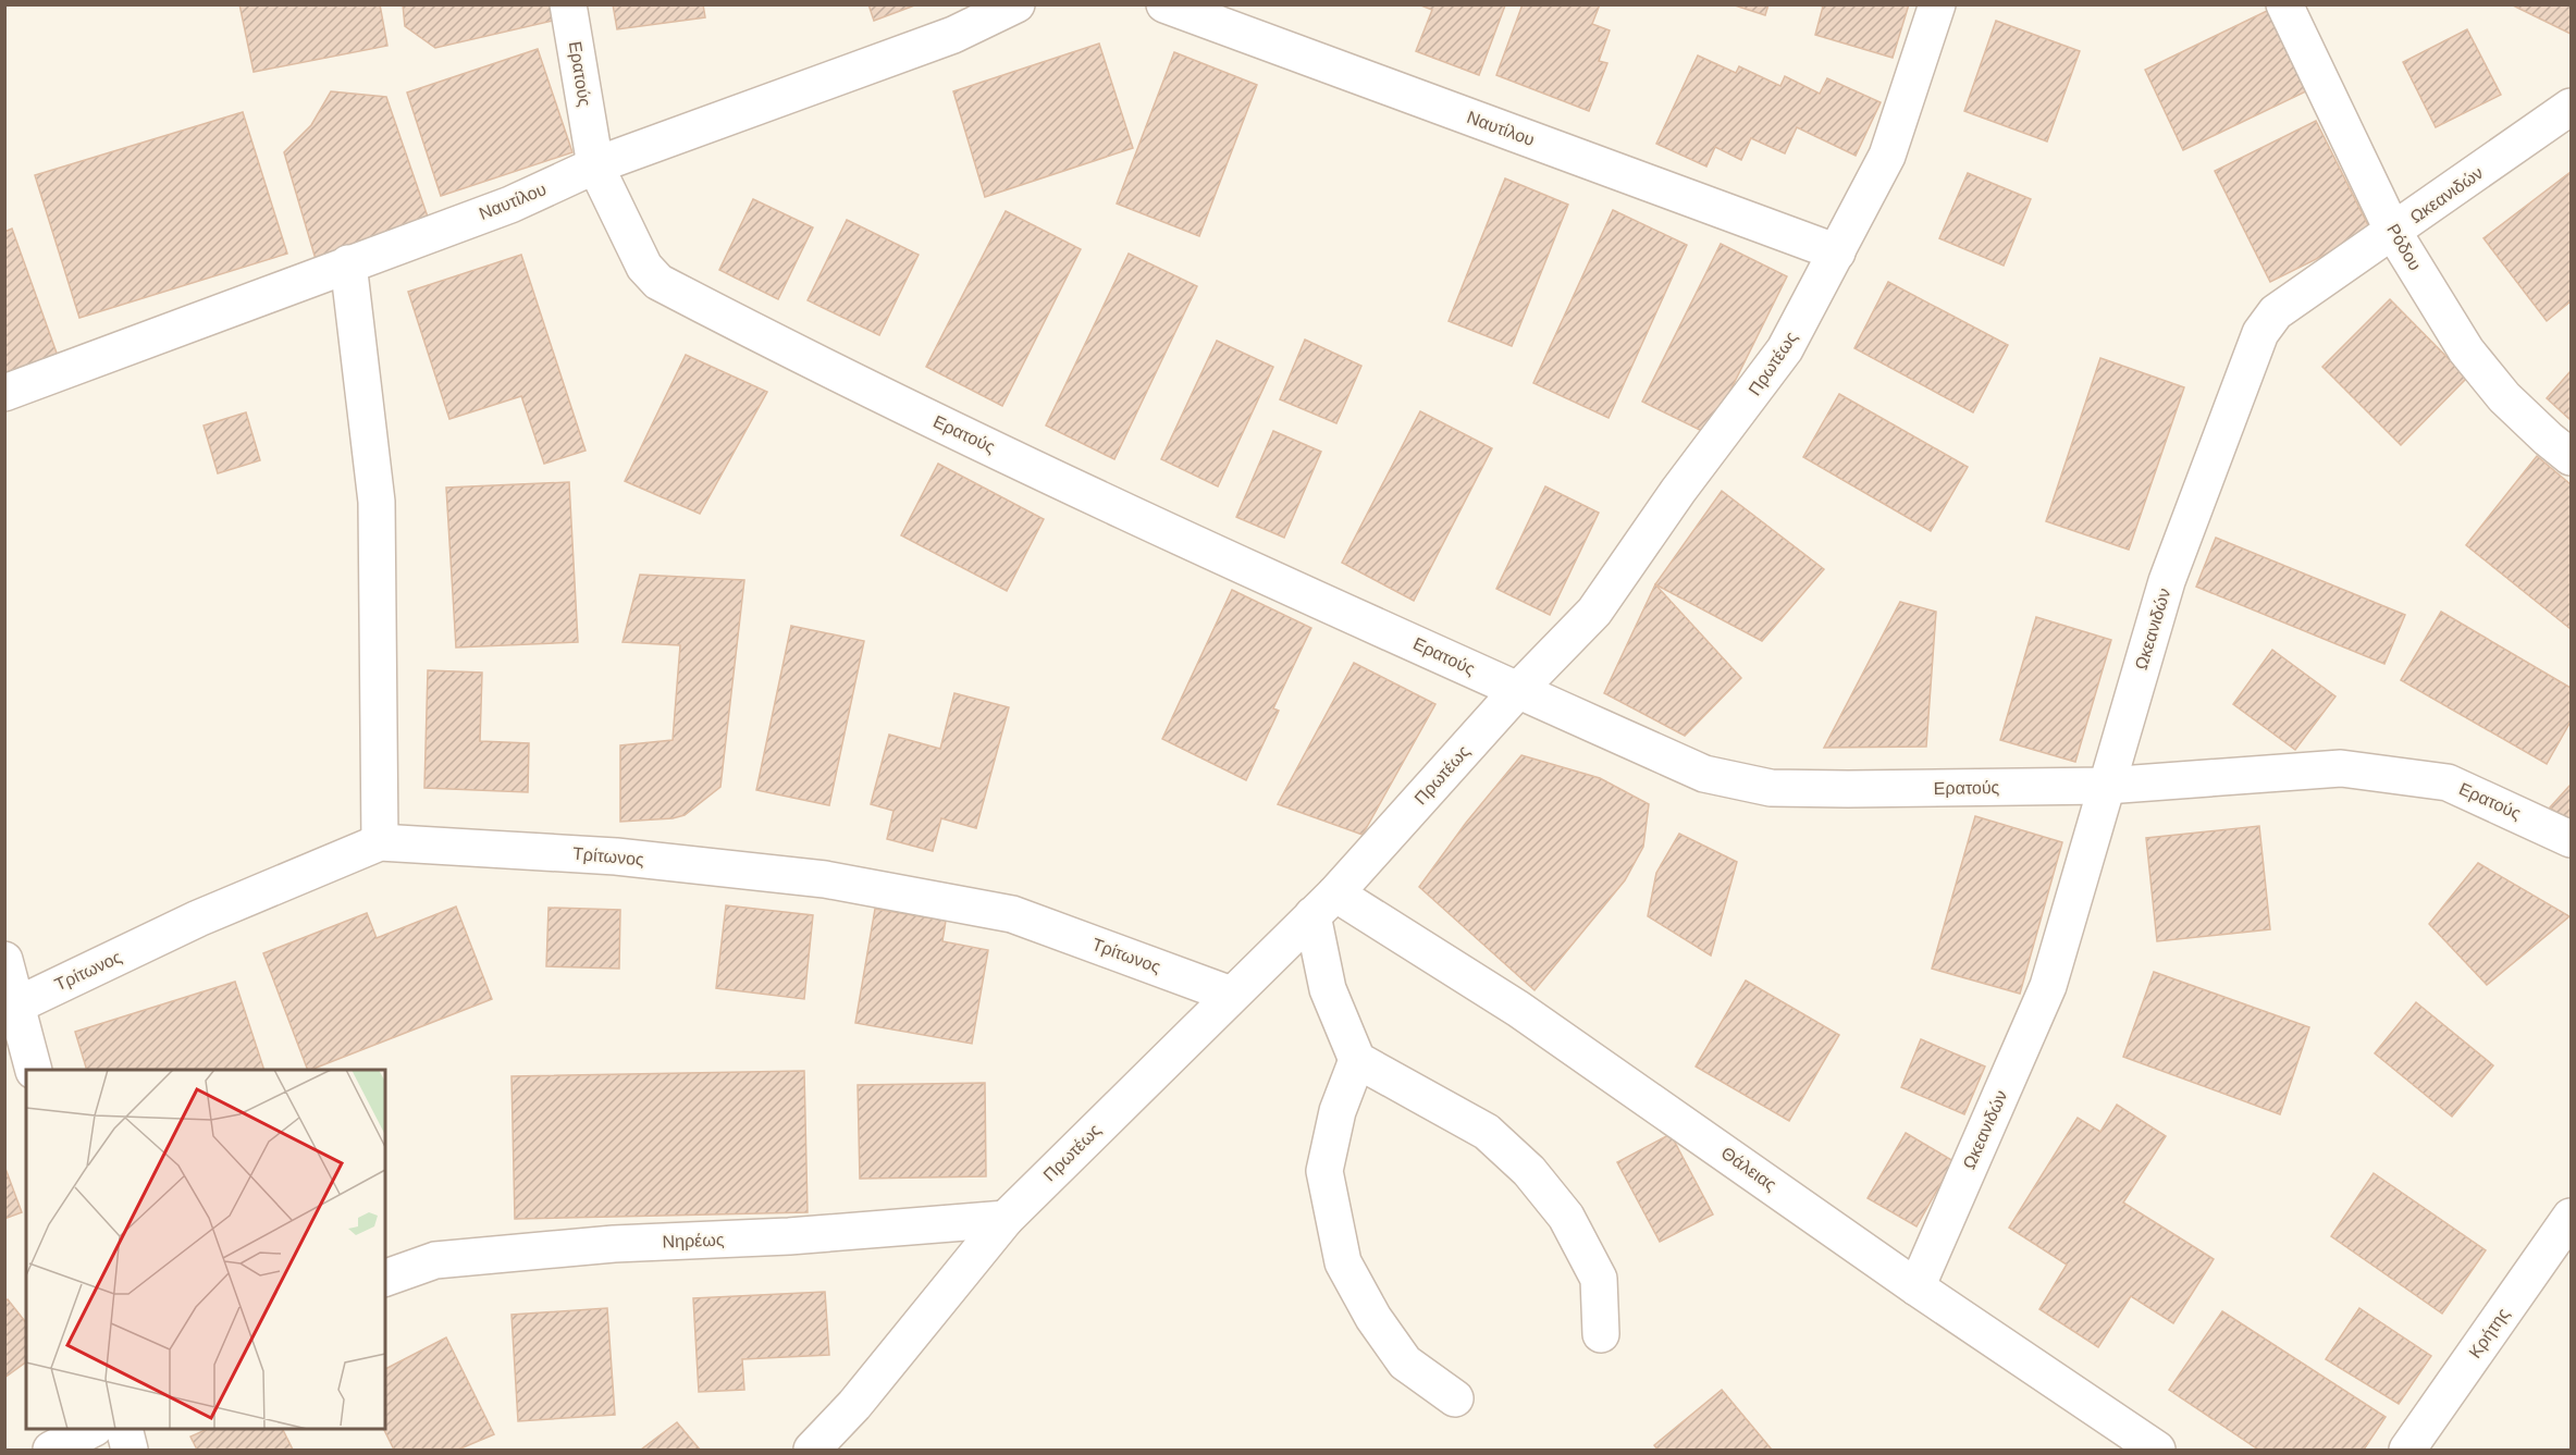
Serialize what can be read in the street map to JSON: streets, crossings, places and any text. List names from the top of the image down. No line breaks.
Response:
{"streets":{"street":["Ερατούς","Ναυτίλου","Ωκεανιδών","Ρόδου","Πρωτέως","Τρίτωνος","Θάλειας","Νηρέως","Κρήτης"]},"crossings":[["Ερατούς","Ναυτίλου"],["Ερατούς","Ωκεανιδών"],["Ερατούς","Πρωτέως"],["Ναυτίλου","Πρωτέως"],["Ωκεανιδών","Ρόδου"],["Ωκεανιδών","Θάλειας"],["Πρωτέως","Τρίτωνος"],["Πρωτέως","Θάλειας"],["Πρωτέως","Νηρέως"]]}
